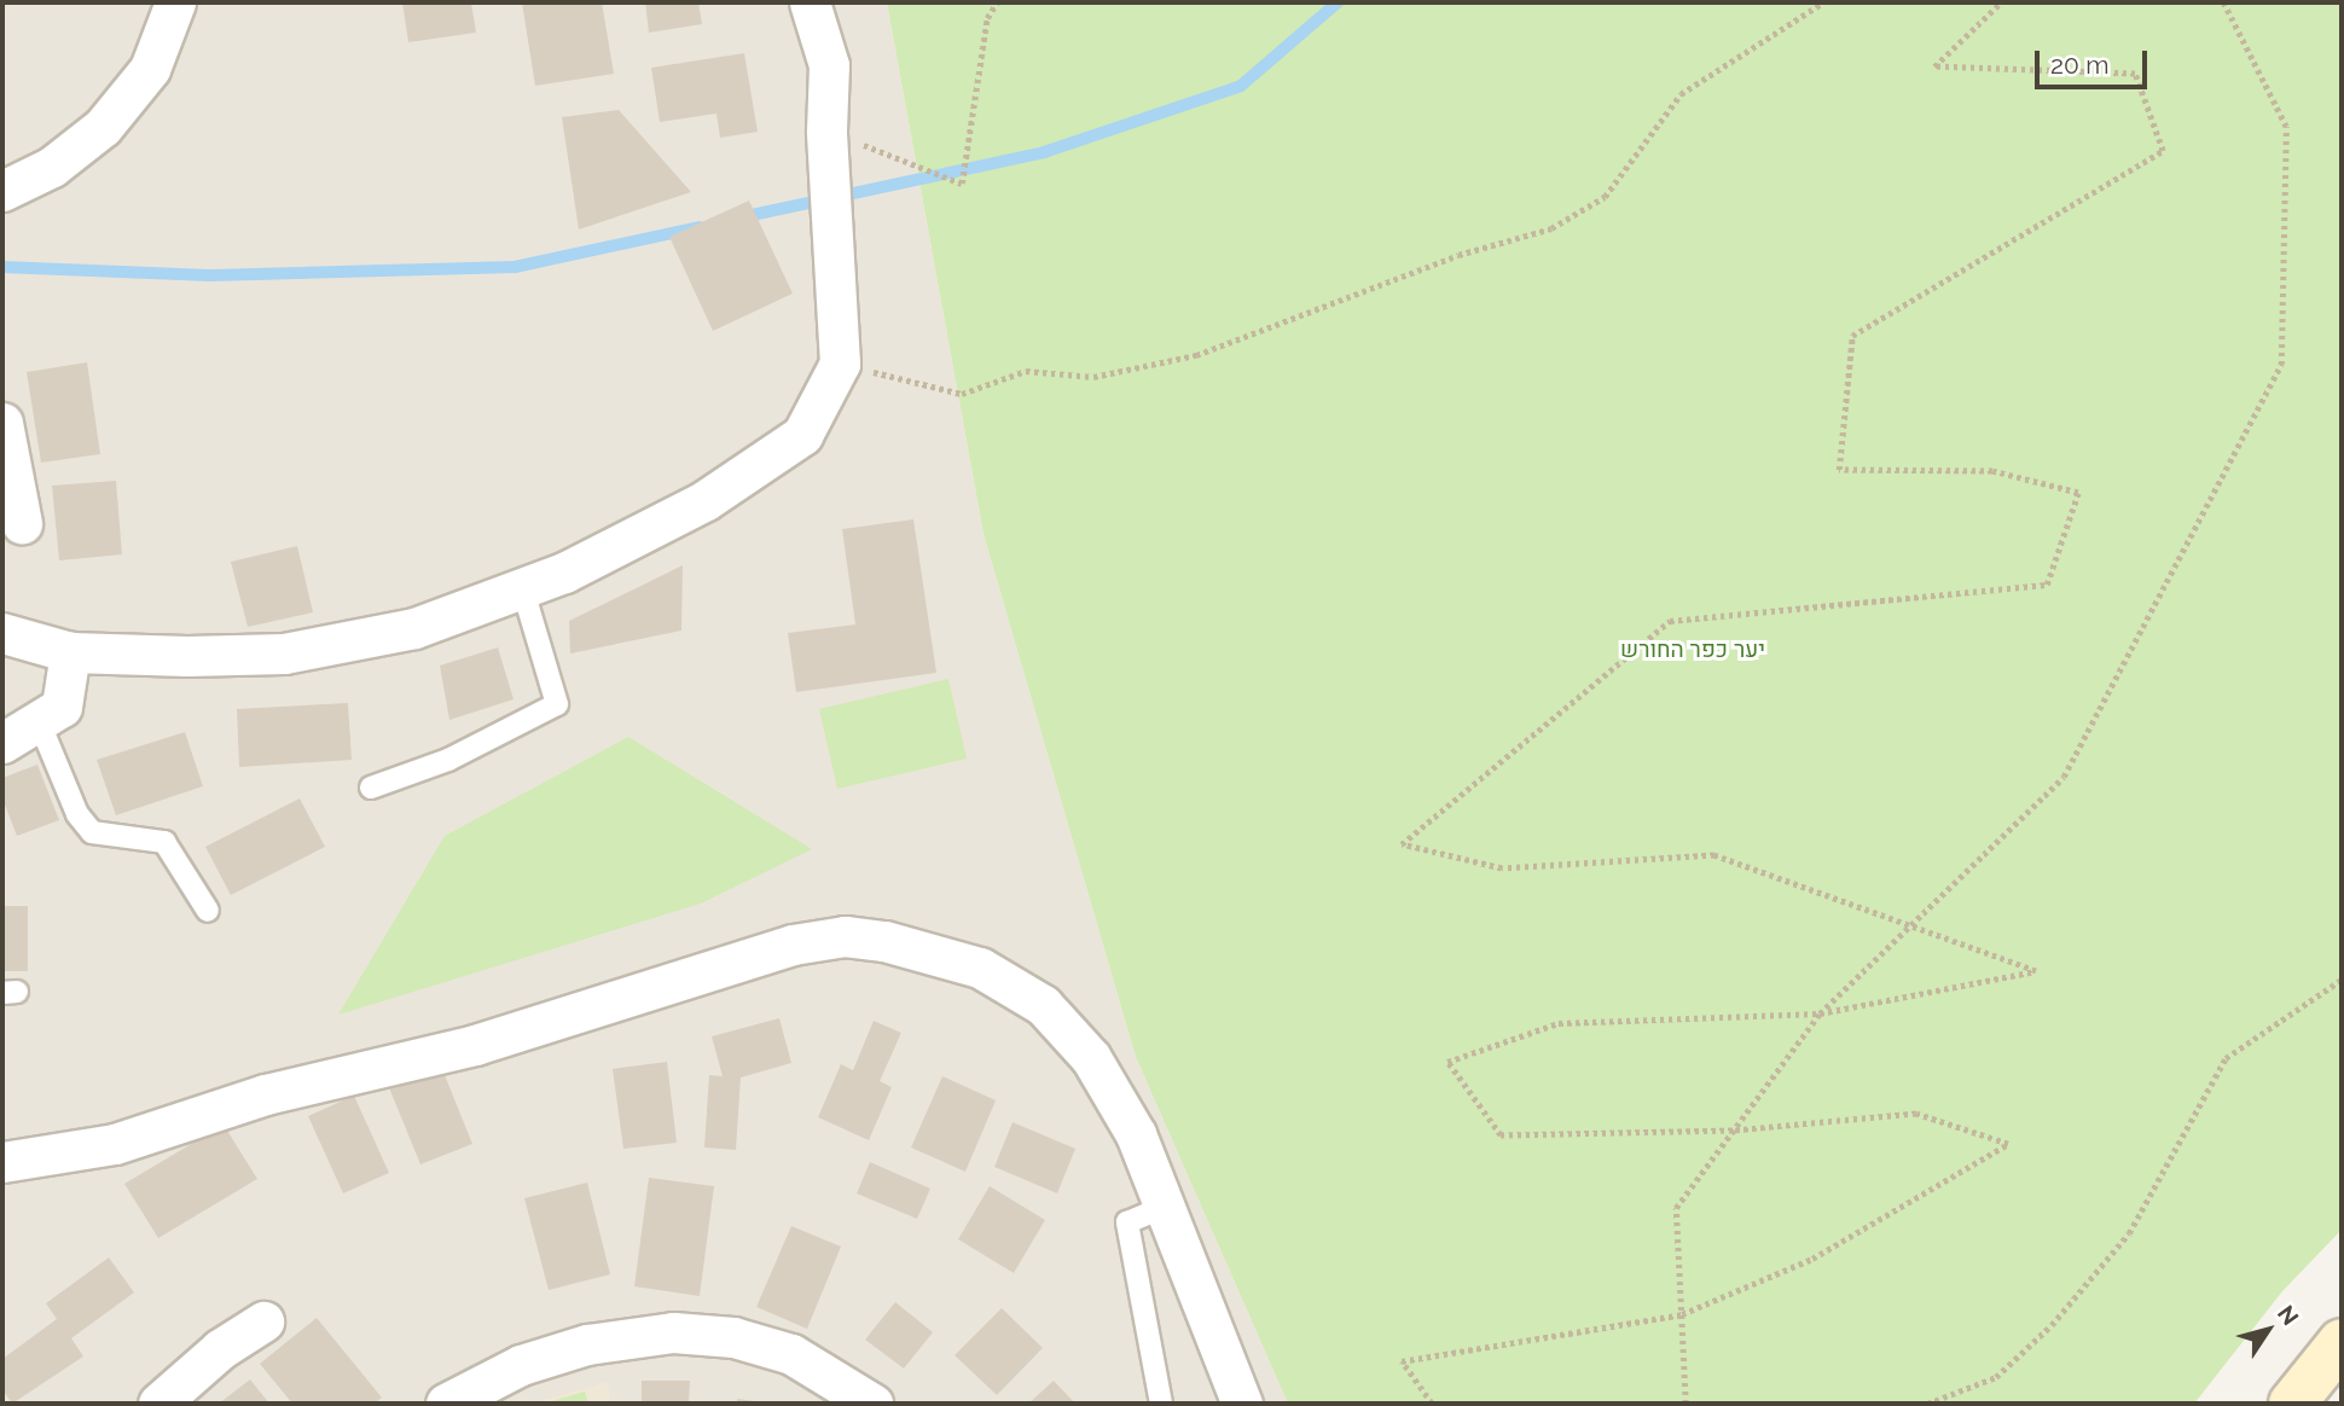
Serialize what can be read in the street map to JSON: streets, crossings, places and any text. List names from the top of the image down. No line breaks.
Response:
{"parks":["יער כפר החורש"],"scale_bar":"20 m","north":"top right"}
